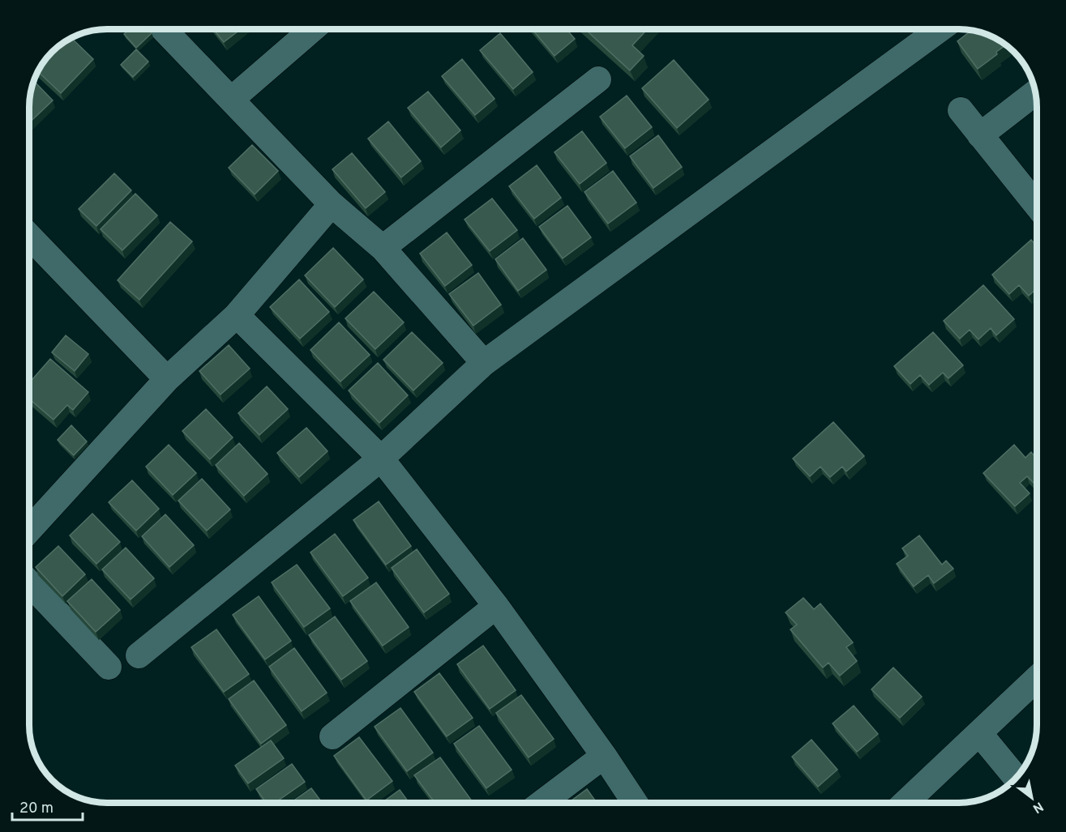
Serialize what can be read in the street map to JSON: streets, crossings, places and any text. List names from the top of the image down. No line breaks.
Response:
{"scale_bar":"20 m","north":"bottom right"}
